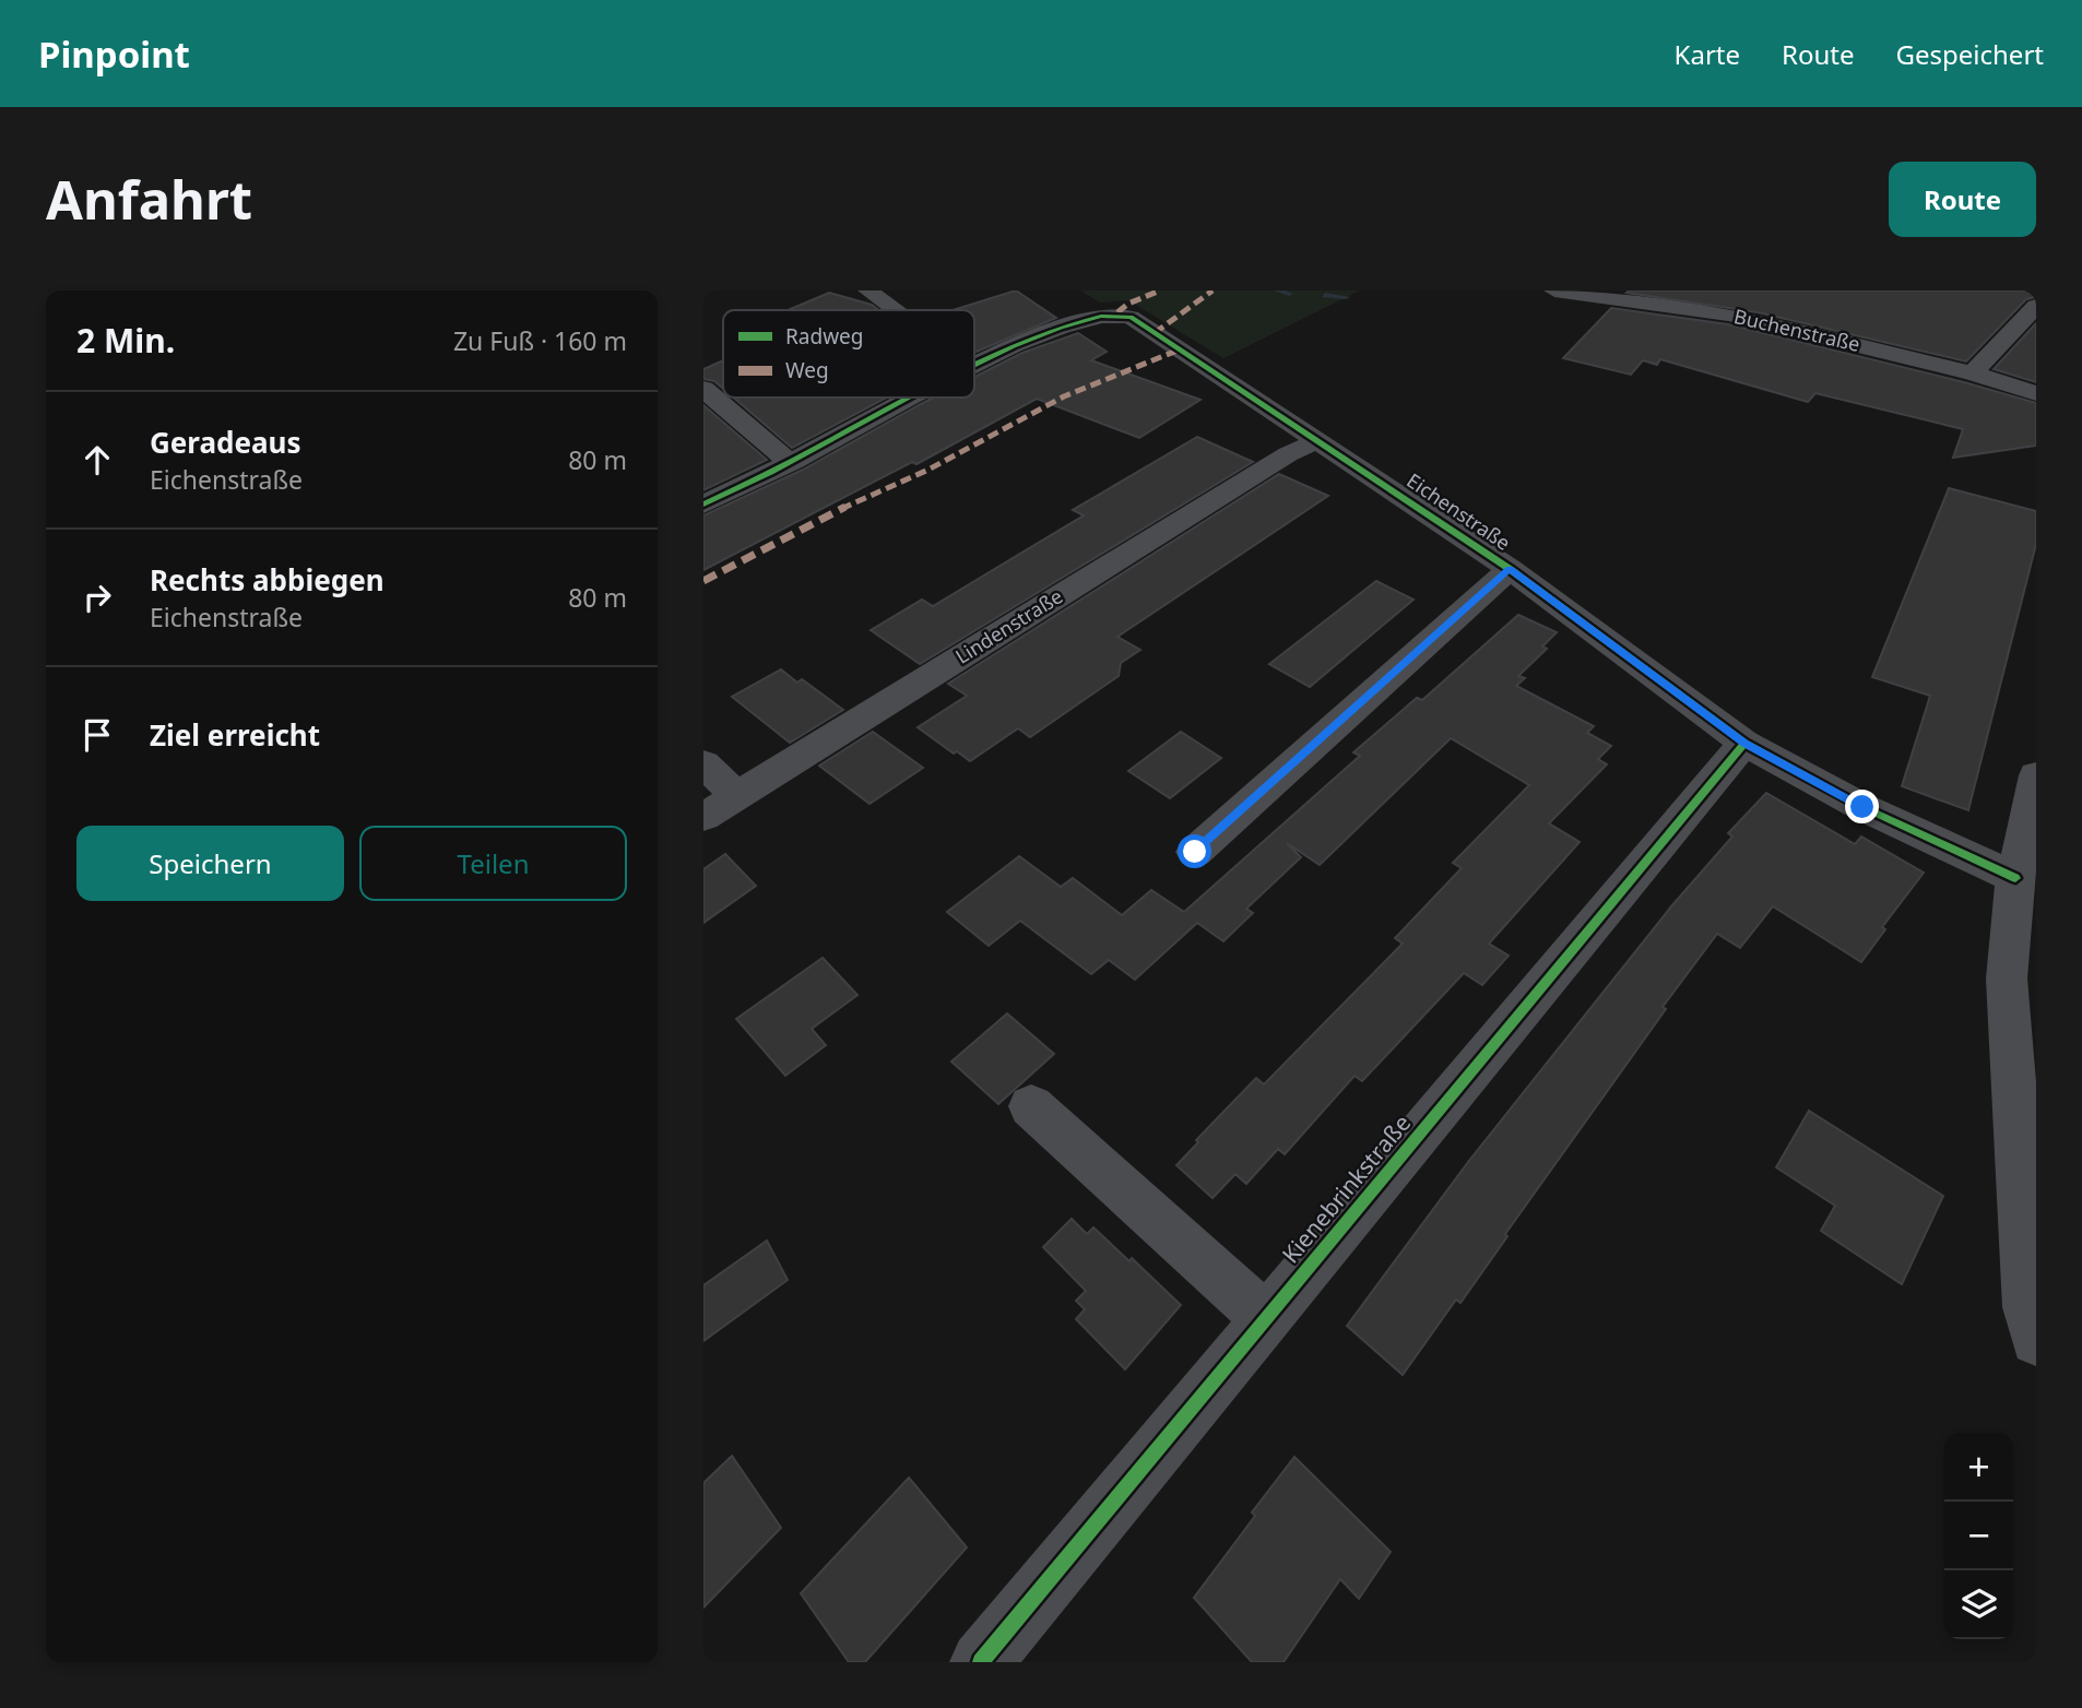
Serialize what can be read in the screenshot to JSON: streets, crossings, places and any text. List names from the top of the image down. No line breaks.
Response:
{"streets":{"street":["Buchenstraße","Eichenstraße","Lindenstraße","Kienebrinkstraße"]},"crossings":[["Eichenstraße","Lindenstraße"],["Eichenstraße","Kienebrinkstraße"]],"legend":["Radweg","Weg"],"page":{"header":"Pinpoint","nav":["Karte","Route","Gespeichert"],"buttons":["Route",["Speichern","Teilen"]],"title":"Anfahrt","heading":["2 Min.","Zu Fuß · 160 m"],"list":[["Geradeaus","Eichenstraße","80 m"],["Rechts abbiegen","Eichenstraße","80 m"],"Ziel erreicht"],"map_buttons":["+","−"]}}
